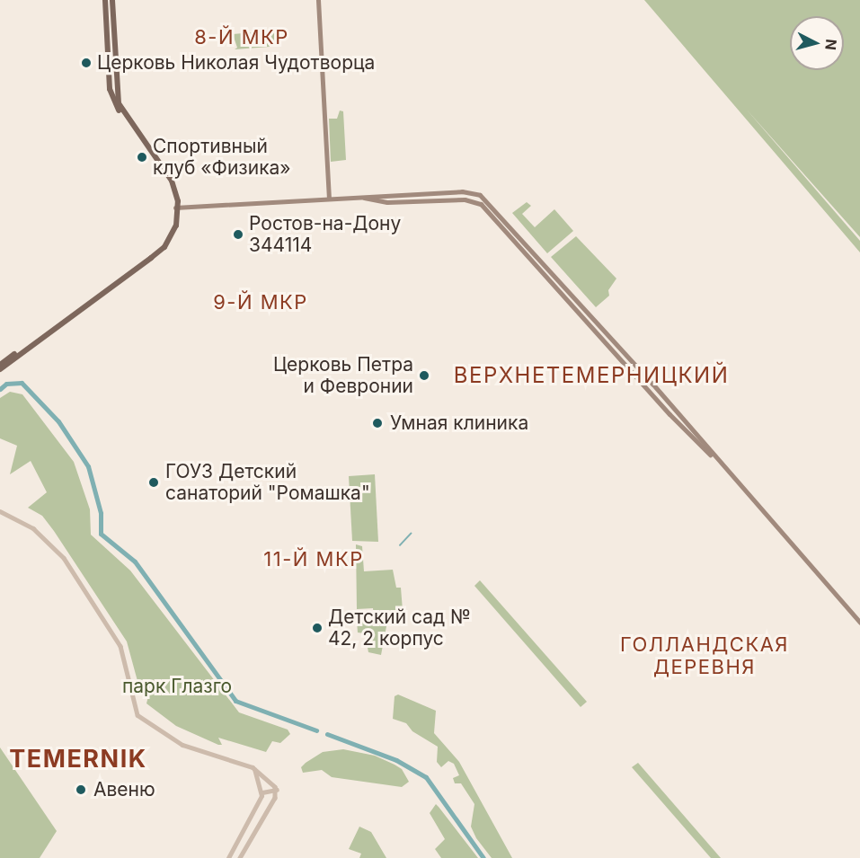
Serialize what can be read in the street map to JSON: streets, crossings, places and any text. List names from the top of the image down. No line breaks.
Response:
{"districts":["8-Й МКР","9-Й МКР","ВЕРХНЕТЕМЕРНИЦКИЙ","11-Й МКР","ГОЛЛАНДСКАЯ ДЕРЕВНЯ","TEMERNIK"],"parks":["парк Глазго"],"places":["Церковь Николая Чудотворца","Спортивный клуб «Физика»","Ростов-на-Дону 344114","Церковь Петра и Февронии","Умная клиника","ГОУЗ Детский санаторий \"Ромашка\"","Детский сад № 42, 2 корпус","Авеню"],"north":"right"}
